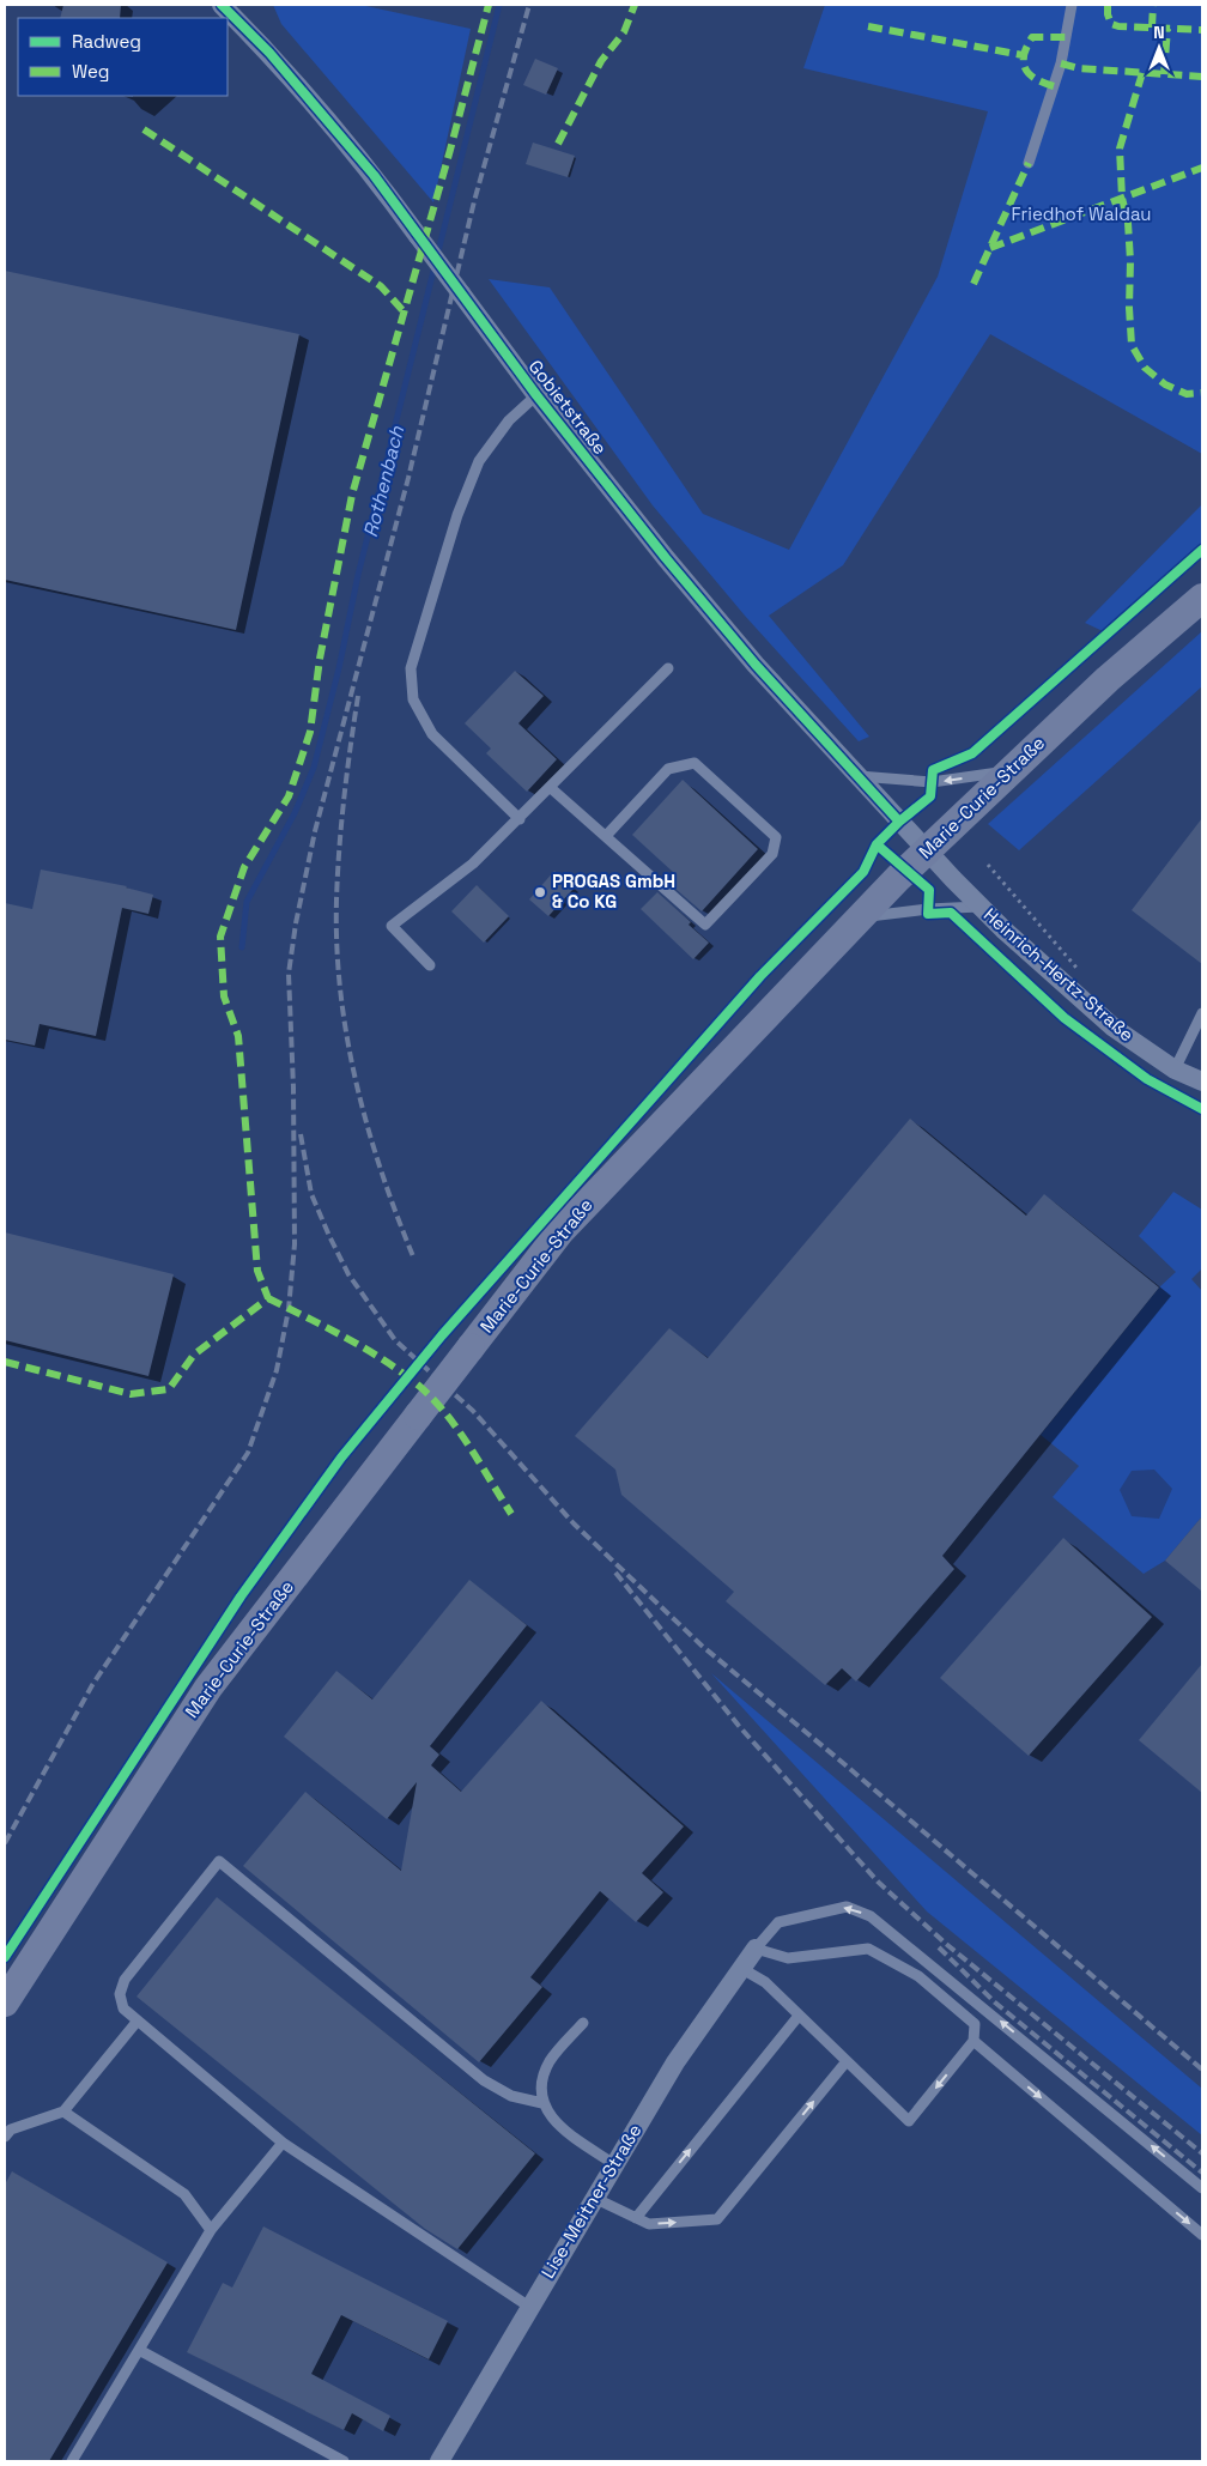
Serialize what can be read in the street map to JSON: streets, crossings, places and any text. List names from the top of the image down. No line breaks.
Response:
{"streets":{"main road":["Marie-Curie-Straße"],"street":["Gobietstraße","Heinrich-Hertz-Straße","Lise-Meitner-Straße"]},"crossings":[["Gobietstraße","Marie-Curie-Straße"],["Gobietstraße","Heinrich-Hertz-Straße"],["Marie-Curie-Straße","Heinrich-Hertz-Straße"]],"water":["Rothenbach"],"parks":["Friedhof Waldau"],"places":["PROGAS GmbH & Co KG"],"legend":["Radweg","Weg"],"north":"top"}
